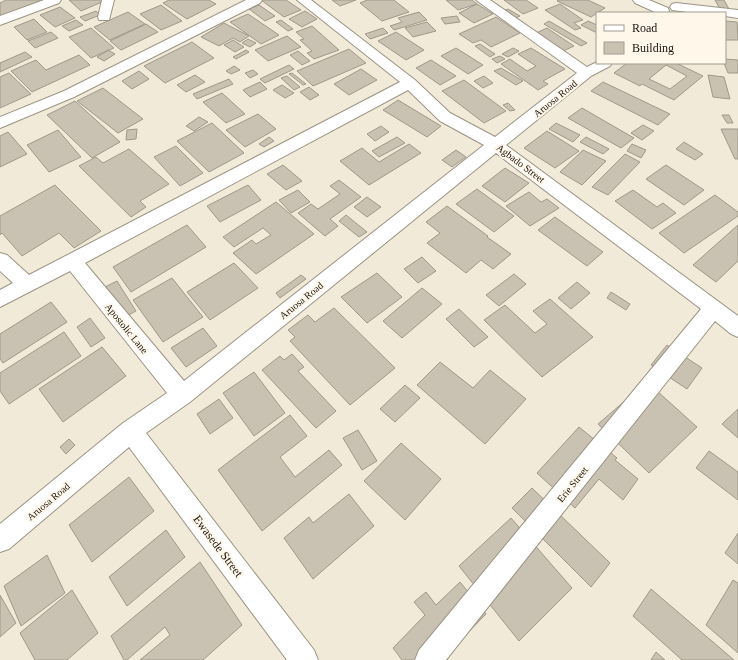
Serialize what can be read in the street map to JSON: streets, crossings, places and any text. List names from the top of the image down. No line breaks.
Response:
{"streets":{"street":["Aruosa Road","Agbado Street","Apostolic Lane","Erie Street","Ewasede Street"]},"crossings":[["Aruosa Road","Agbado Street"],["Aruosa Road","Apostolic Lane"],["Aruosa Road","Ewasede Street"],["Agbado Street","Erie Street"]],"legend":["Road","Building"]}
